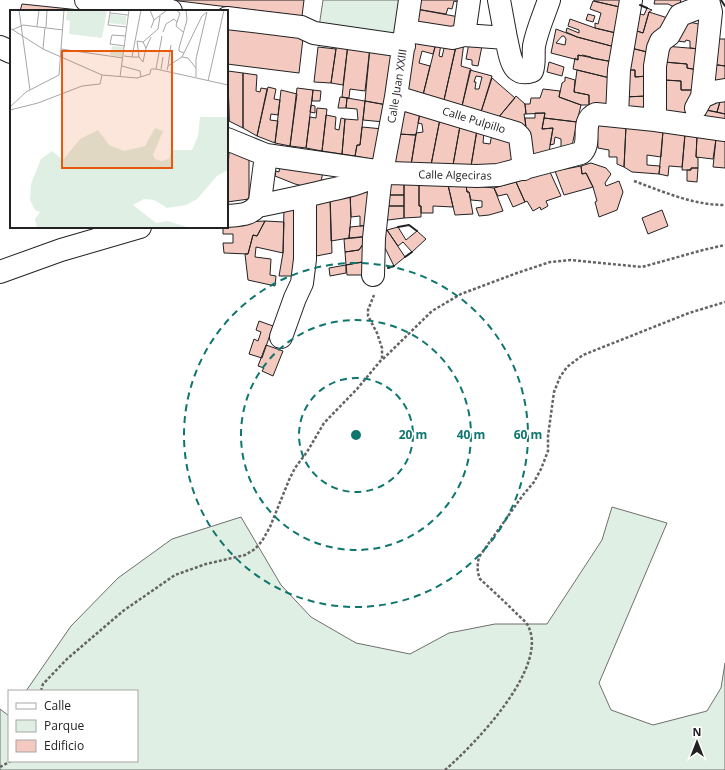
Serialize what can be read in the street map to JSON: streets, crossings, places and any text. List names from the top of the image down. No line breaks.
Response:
{"streets":{"street":["Calle Juan XXIII","Calle Pulpillo","Calle Algeciras"]},"crossings":[["Calle Juan XXIII","Calle Pulpillo"],["Calle Juan XXIII","Calle Algeciras"],["Calle Pulpillo","Calle Algeciras"]],"legend":["Calle","Parque","Edificio"],"north":"top","rings":["20 m","40 m","60 m"]}
